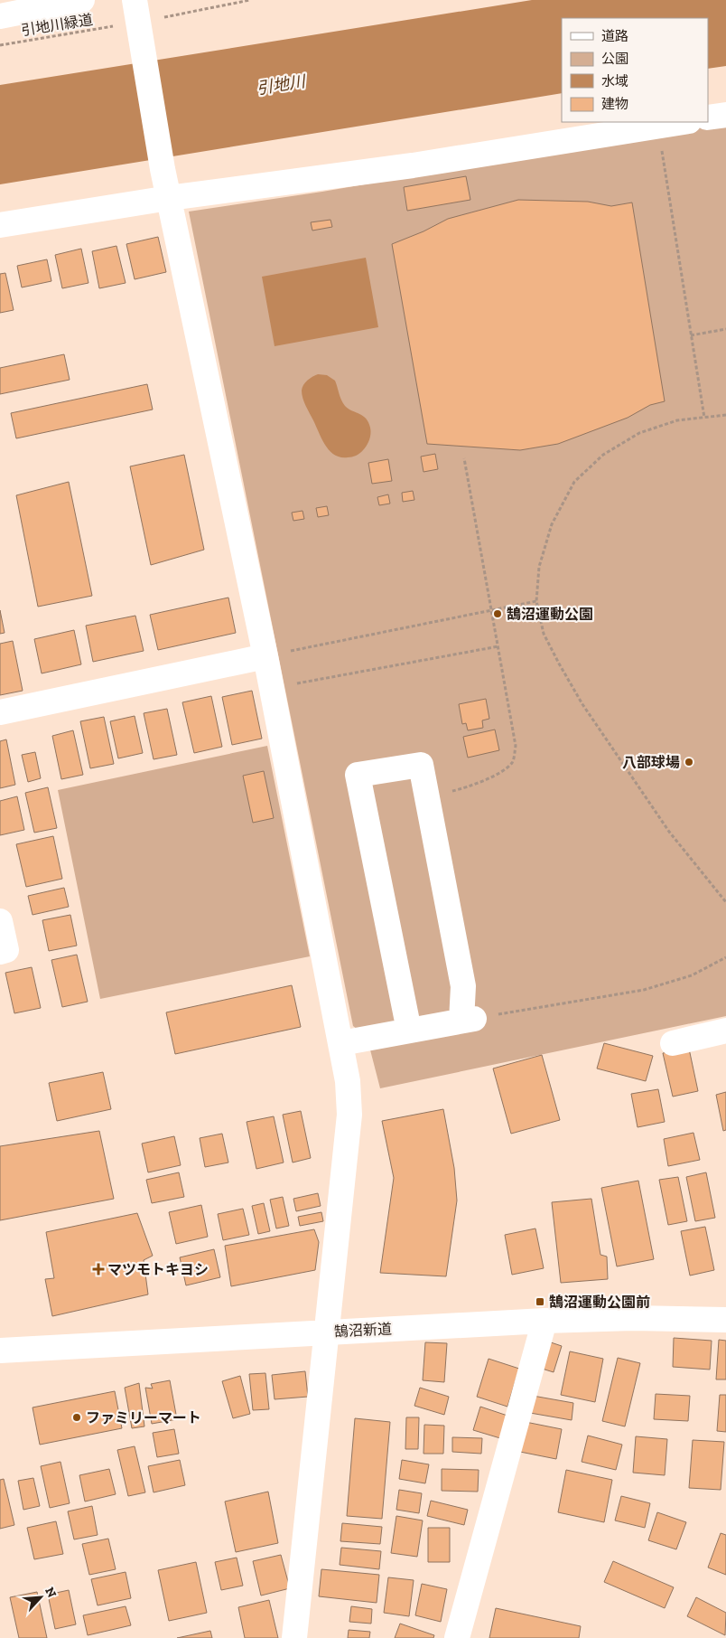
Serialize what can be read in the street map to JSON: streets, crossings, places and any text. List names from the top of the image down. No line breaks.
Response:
{"streets":{"street":["鵠沼新道"],"path":["引地川緑道"]},"water":["引地川"],"places":{"other":["鵠沼運動公園","八部球場","ファミリーマート"],"health":["マツモトキヨシ"],"transit":["鵠沼運動公園前"]},"legend":["道路","公園","水域","建物"],"north":"top right"}
